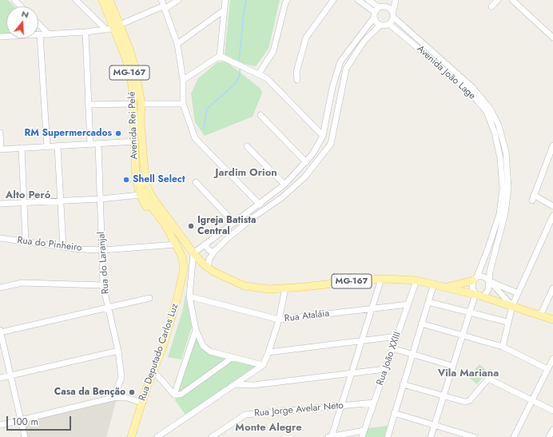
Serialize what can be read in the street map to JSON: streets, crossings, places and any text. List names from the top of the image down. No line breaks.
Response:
{"streets":{"main road":["MG-167","Avenida Rei Pelé","Rua Deputado Carlos Luz"],"street":["Avenida João Lage","Rua do Pinheiro","Rua do Laranjal","Rua Ataláia","Rua João XXIII","Rua Jorge Avelar Neto"]},"crossings":[["MG-167","Avenida João Lage"],["MG-167","Avenida Rei Pelé"],["MG-167","Rua Deputado Carlos Luz"],["MG-167","Rua João XXIII"],["Avenida Rei Pelé","Rua Deputado Carlos Luz"],["Rua do Pinheiro","Rua do Laranjal"],["Rua do Pinheiro","Rua Deputado Carlos Luz"],["Rua Ataláia","Rua João XXIII"],["Rua João XXIII","Rua Jorge Avelar Neto"]],"districts":["Jardim Orion","Alto Peró","Vila Mariana","Monte Alegre"],"places":["RM Supermercados","Shell Select","Igreja Batista Central","Casa da Benção"],"scale_bar":"100 m","north":"top"}
